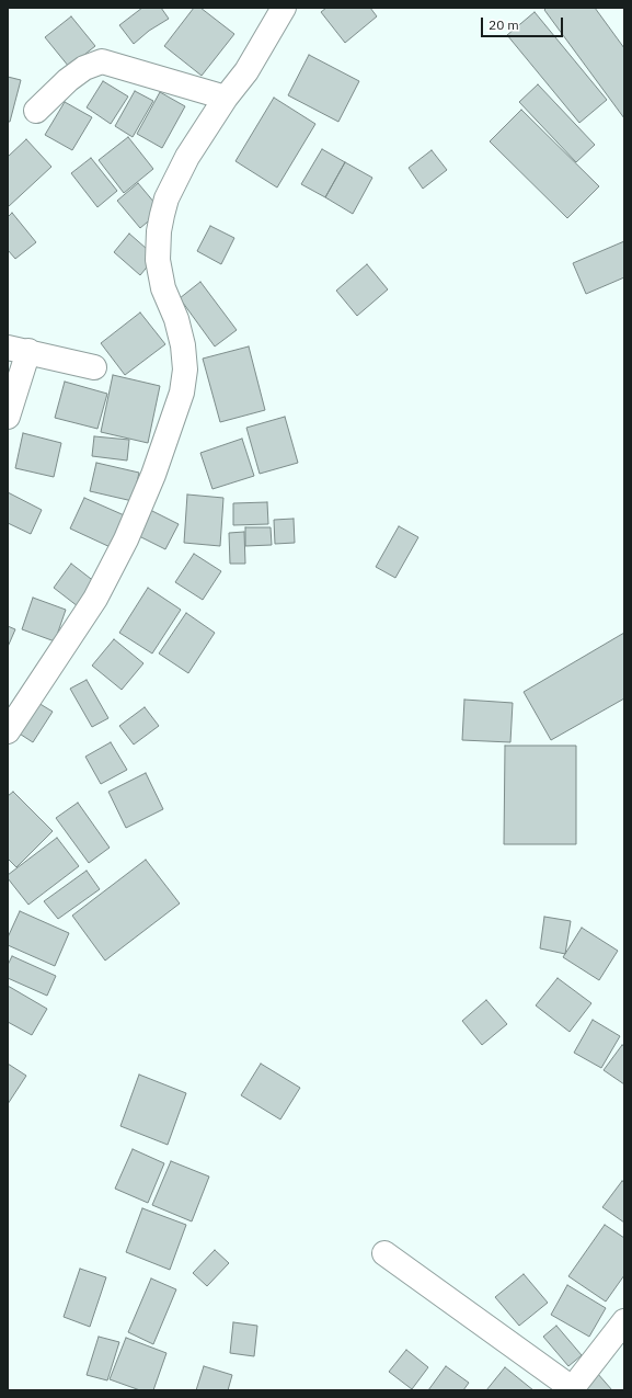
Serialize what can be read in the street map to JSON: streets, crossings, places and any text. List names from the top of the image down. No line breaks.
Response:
{"scale_bar":"20 m"}
